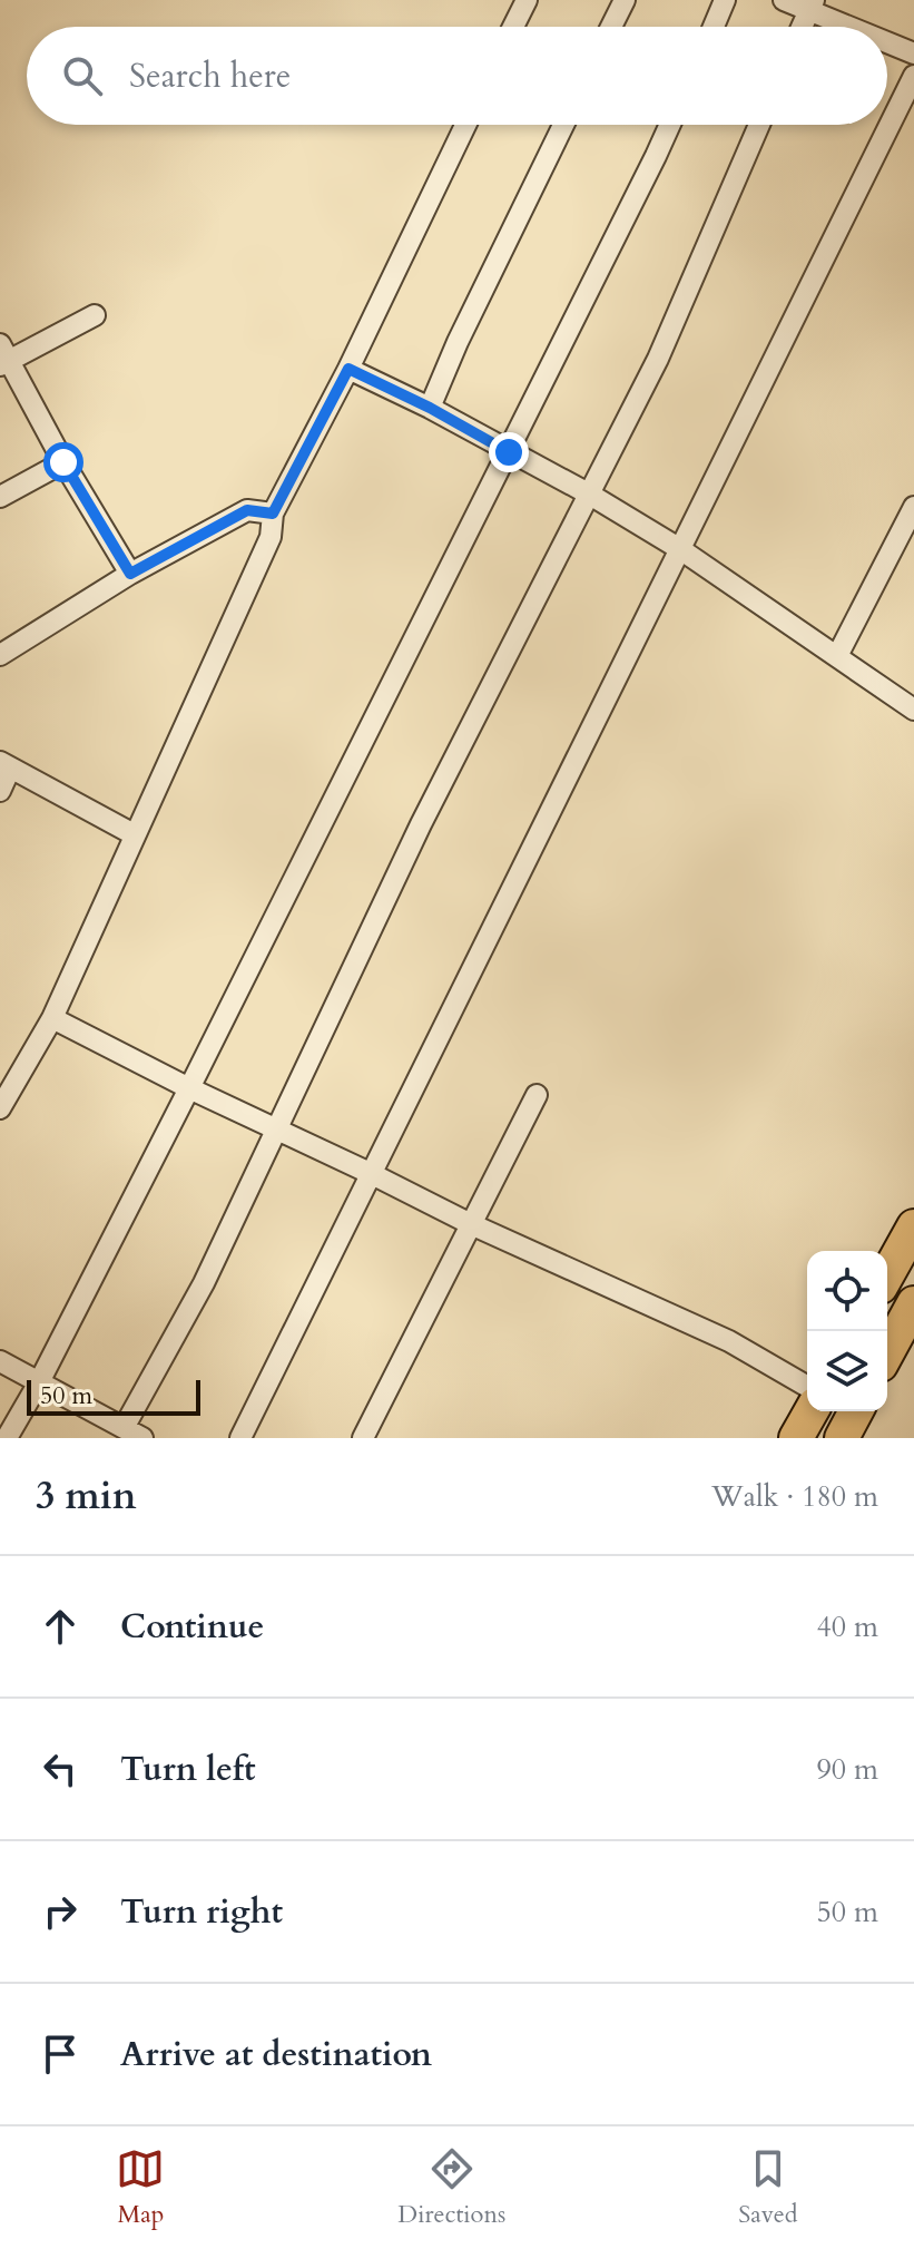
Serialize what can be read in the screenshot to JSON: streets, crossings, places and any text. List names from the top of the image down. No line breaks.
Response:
{"scale_bar":"50 m","page":{"search":"Search here","scale":"50 m","heading":["3 min","Walk · 180 m"],"list":[["Continue","40 m"],["Turn left","90 m"],["Turn right","50 m"],"Arrive at destination"],"nav":["Map","Directions","Saved"]}}
